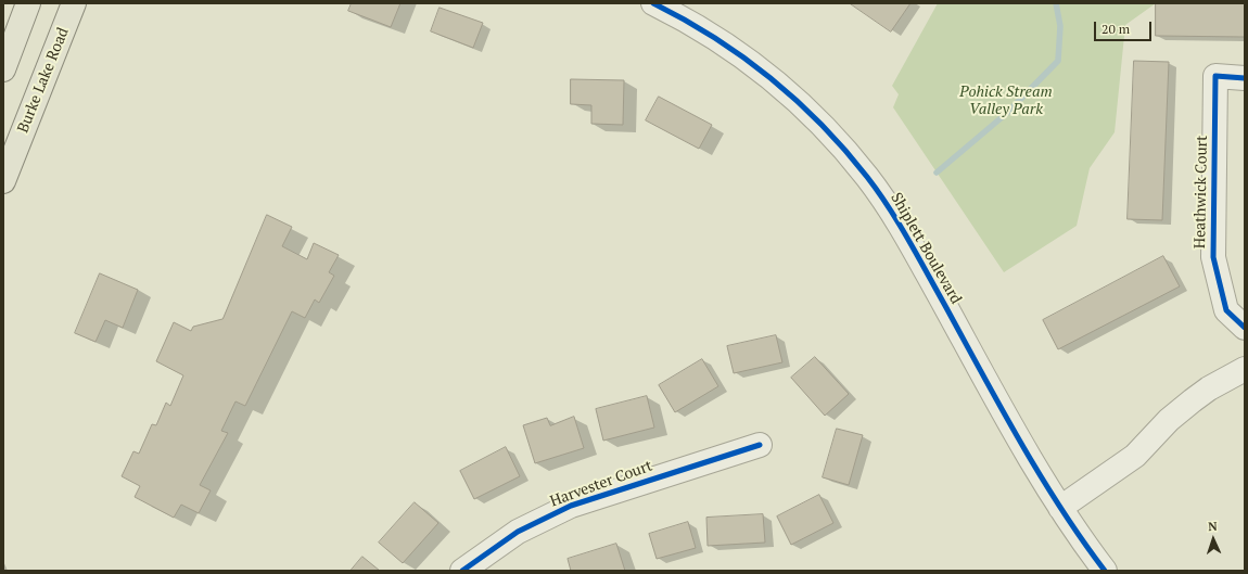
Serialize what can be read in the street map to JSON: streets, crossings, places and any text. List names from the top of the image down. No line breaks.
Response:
{"streets":{"main road":["Burke Lake Road"],"street":["Heathwick Court","Shiplett Boulevard","Harvester Court"]},"parks":["Pohick Stream Valley Park"],"scale_bar":"20 m","north":"top"}
